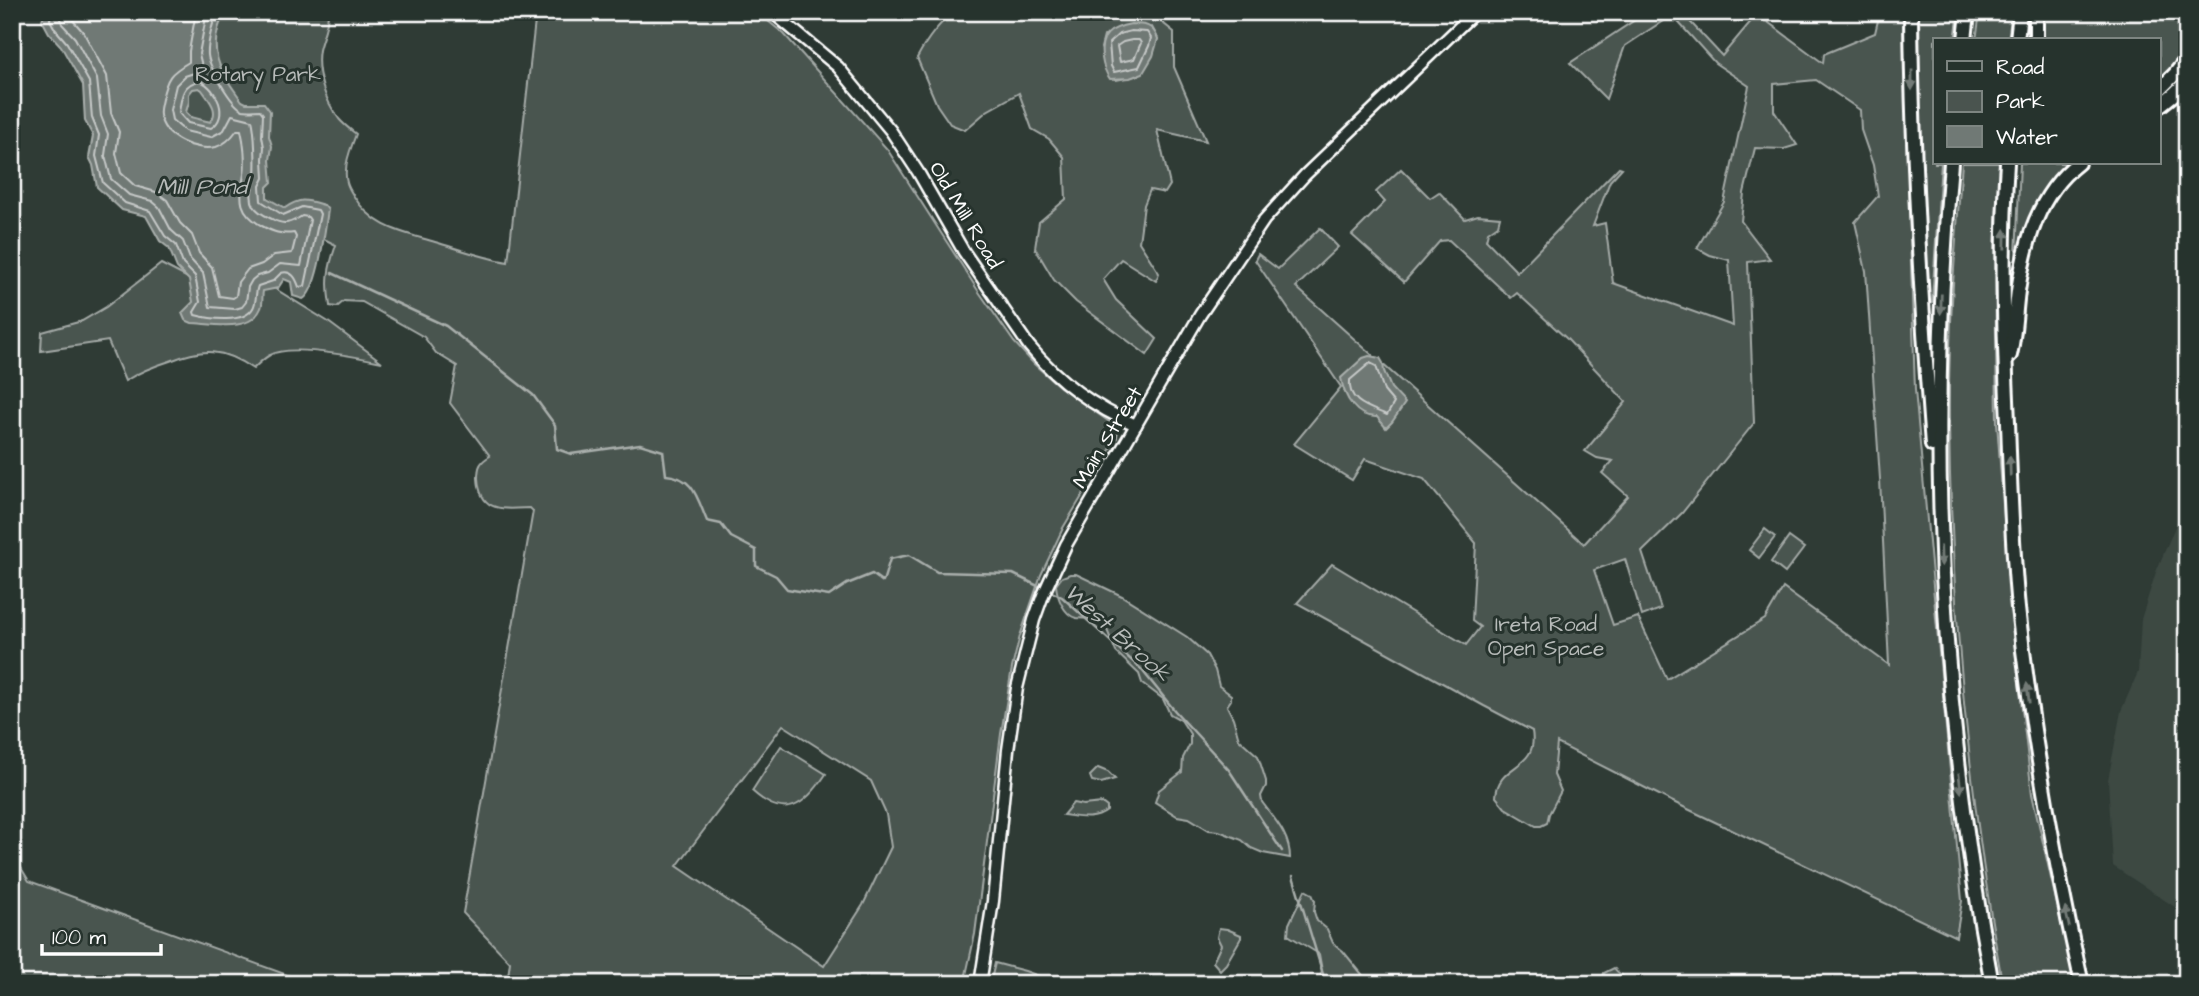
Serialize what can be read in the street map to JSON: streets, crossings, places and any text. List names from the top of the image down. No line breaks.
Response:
{"streets":{"main road":["Old Mill Road","Main Street"]},"crossings":[["Old Mill Road","Main Street"]],"water":["Mill Pond","West Brook"],"parks":["Rotary Park","Ireta Road Open Space"],"legend":["Road","Park","Water"],"scale_bar":"100 m"}
